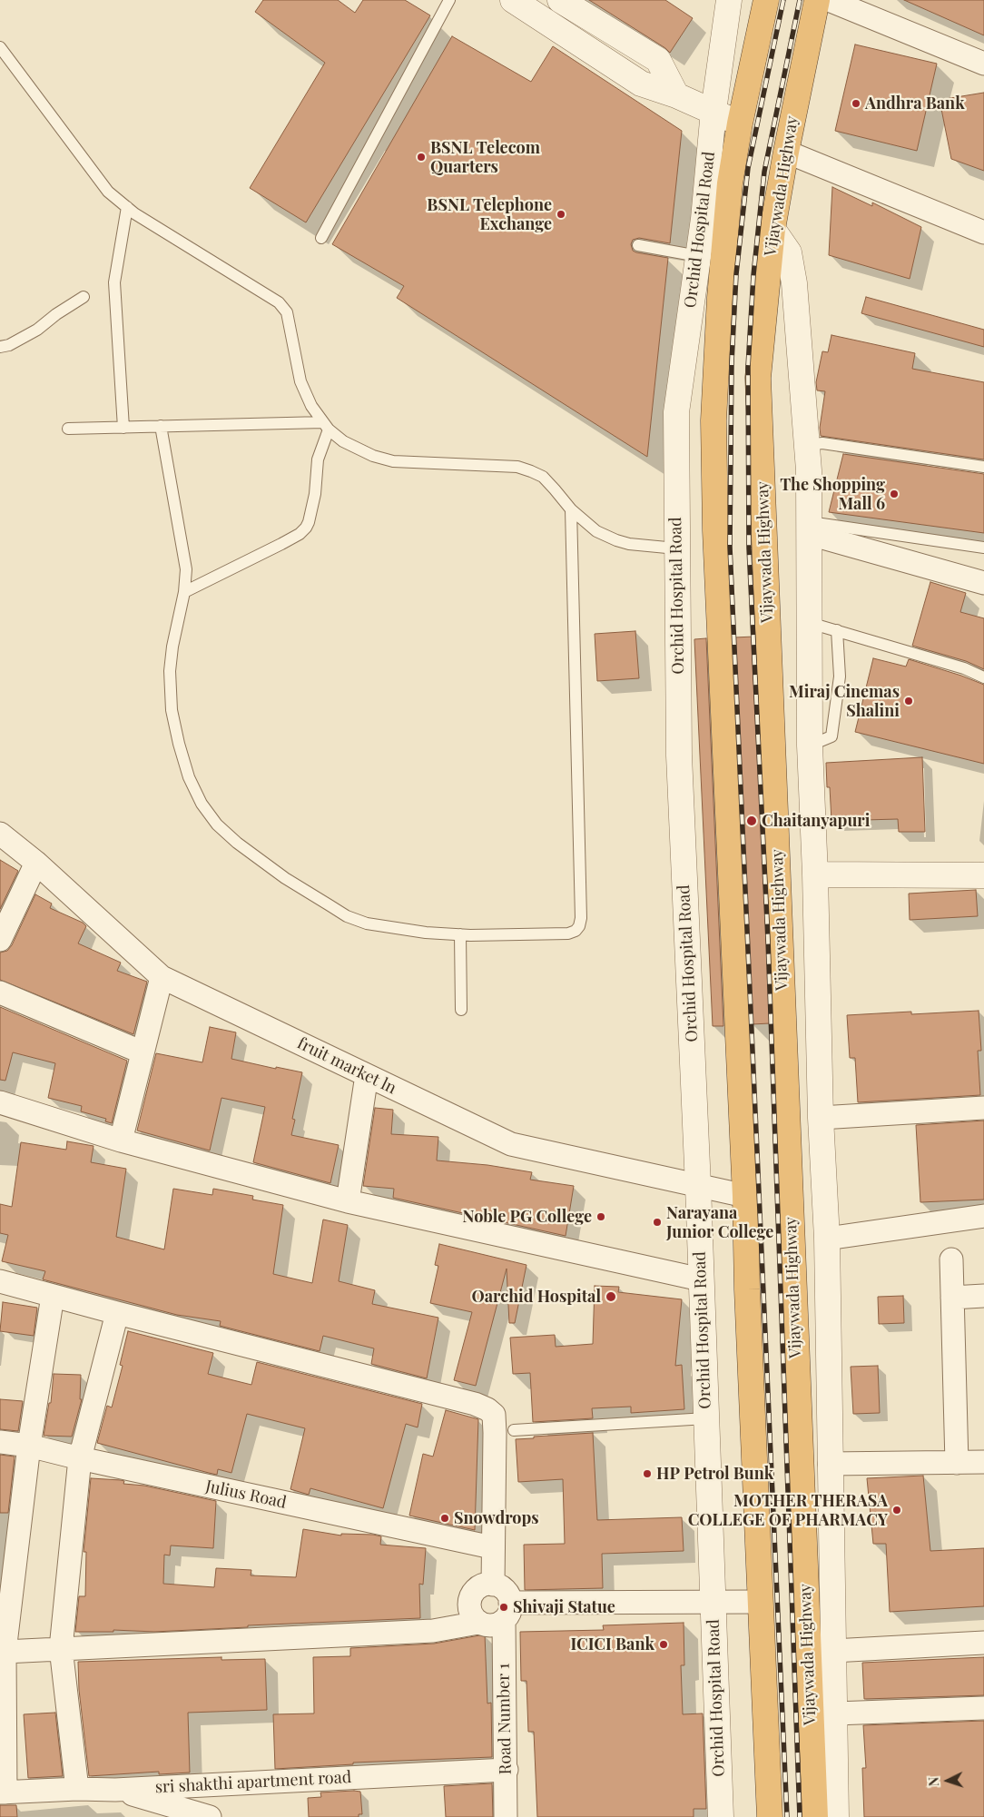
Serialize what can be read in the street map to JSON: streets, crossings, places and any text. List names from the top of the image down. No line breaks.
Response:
{"streets":{"highway":["Vijaywada Highway"],"street":["Orchid Hospital Road","fruit market ln","Julius Road","Road Number 1","sri shakthi apartment road"]},"crossings":[["Orchid Hospital Road","fruit market ln"],["Road Number 1","sri shakthi apartment road"]],"places":["Andhra Bank","BSNL Telecom Quarters","BSNL Telephone Exchange","The Shopping Mall 6","Miraj Cinemas Shalini","Chaitanyapuri","Noble PG College","Narayana Junior College","Oarchid Hospital","HP Petrol Bunk","MOTHER THERASA COLLEGE OF PHARMACY","Snowdrops","Shivaji Statue","ICICI Bank"],"north":"left"}
